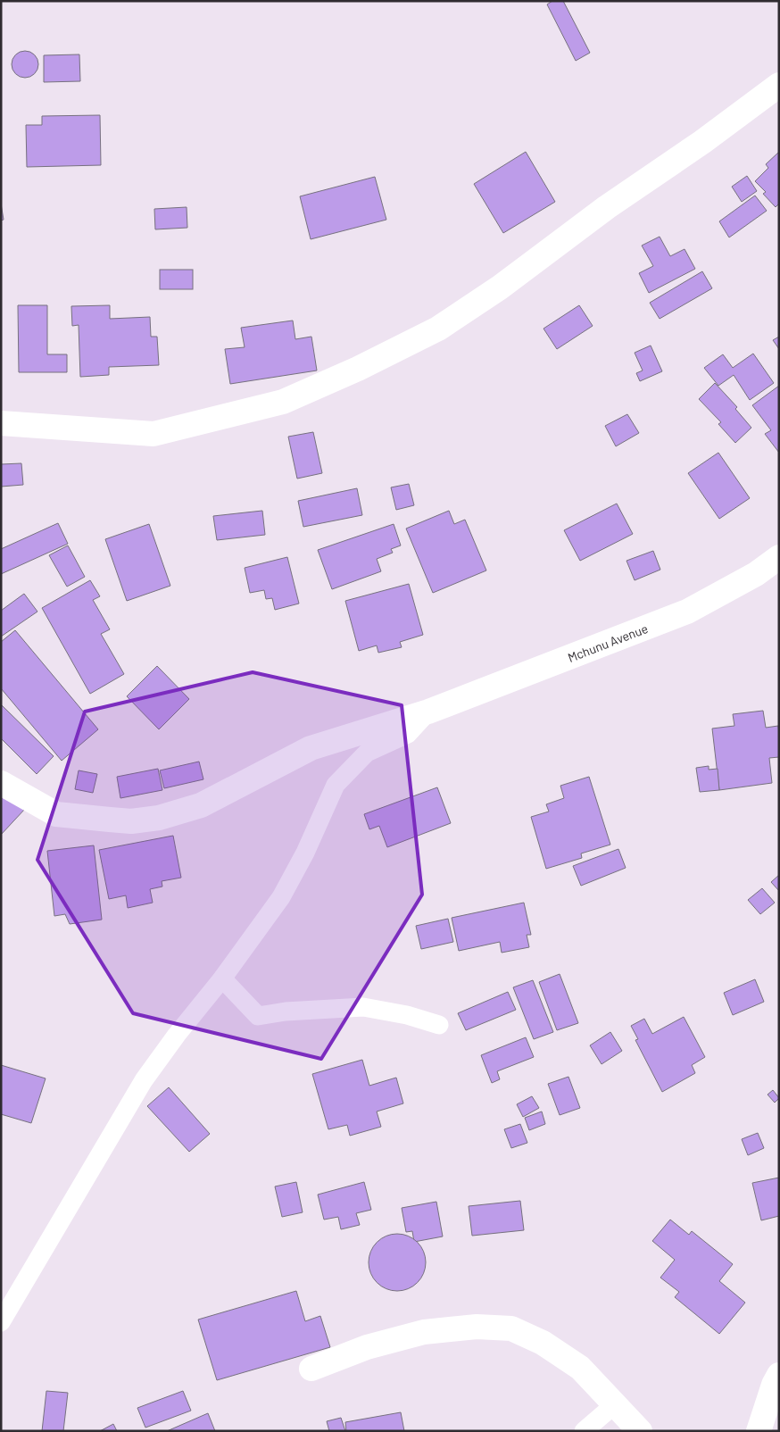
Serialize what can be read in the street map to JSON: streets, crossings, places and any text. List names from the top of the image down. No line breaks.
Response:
{"streets":{"street":["Mchunu Avenue"]}}
